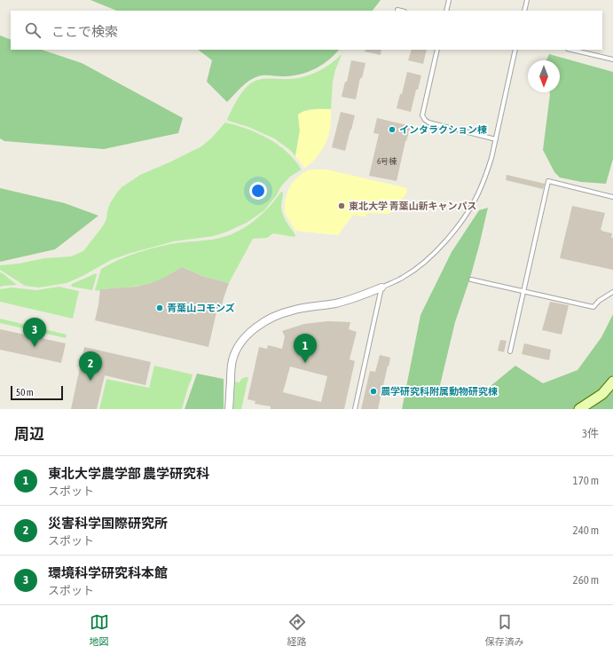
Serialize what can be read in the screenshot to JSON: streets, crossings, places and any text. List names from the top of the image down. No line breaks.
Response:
{"places":["インタラクション棟","東北大学 青葉山新キャンパス","青葉山コモンズ","農学研究科附属動物研究棟"],"house_numbers":["6号棟"],"scale_bar":"50 m","north":"bottom","page":{"search":"ここで検索","pins":["3","1","2"],"scale":"50 m","heading":["周辺","3件"],"list":[{"mark":"1","name":"東北大学農学部 農学研究科","note":"スポット","value":"170 m"},{"mark":"2","name":"災害科学国際研究所","note":"スポット","value":"240 m"},{"mark":"3","name":"環境科学研究科本館","note":"スポット","value":"260 m"}],"nav":["地図","経路","保存済み"]}}
